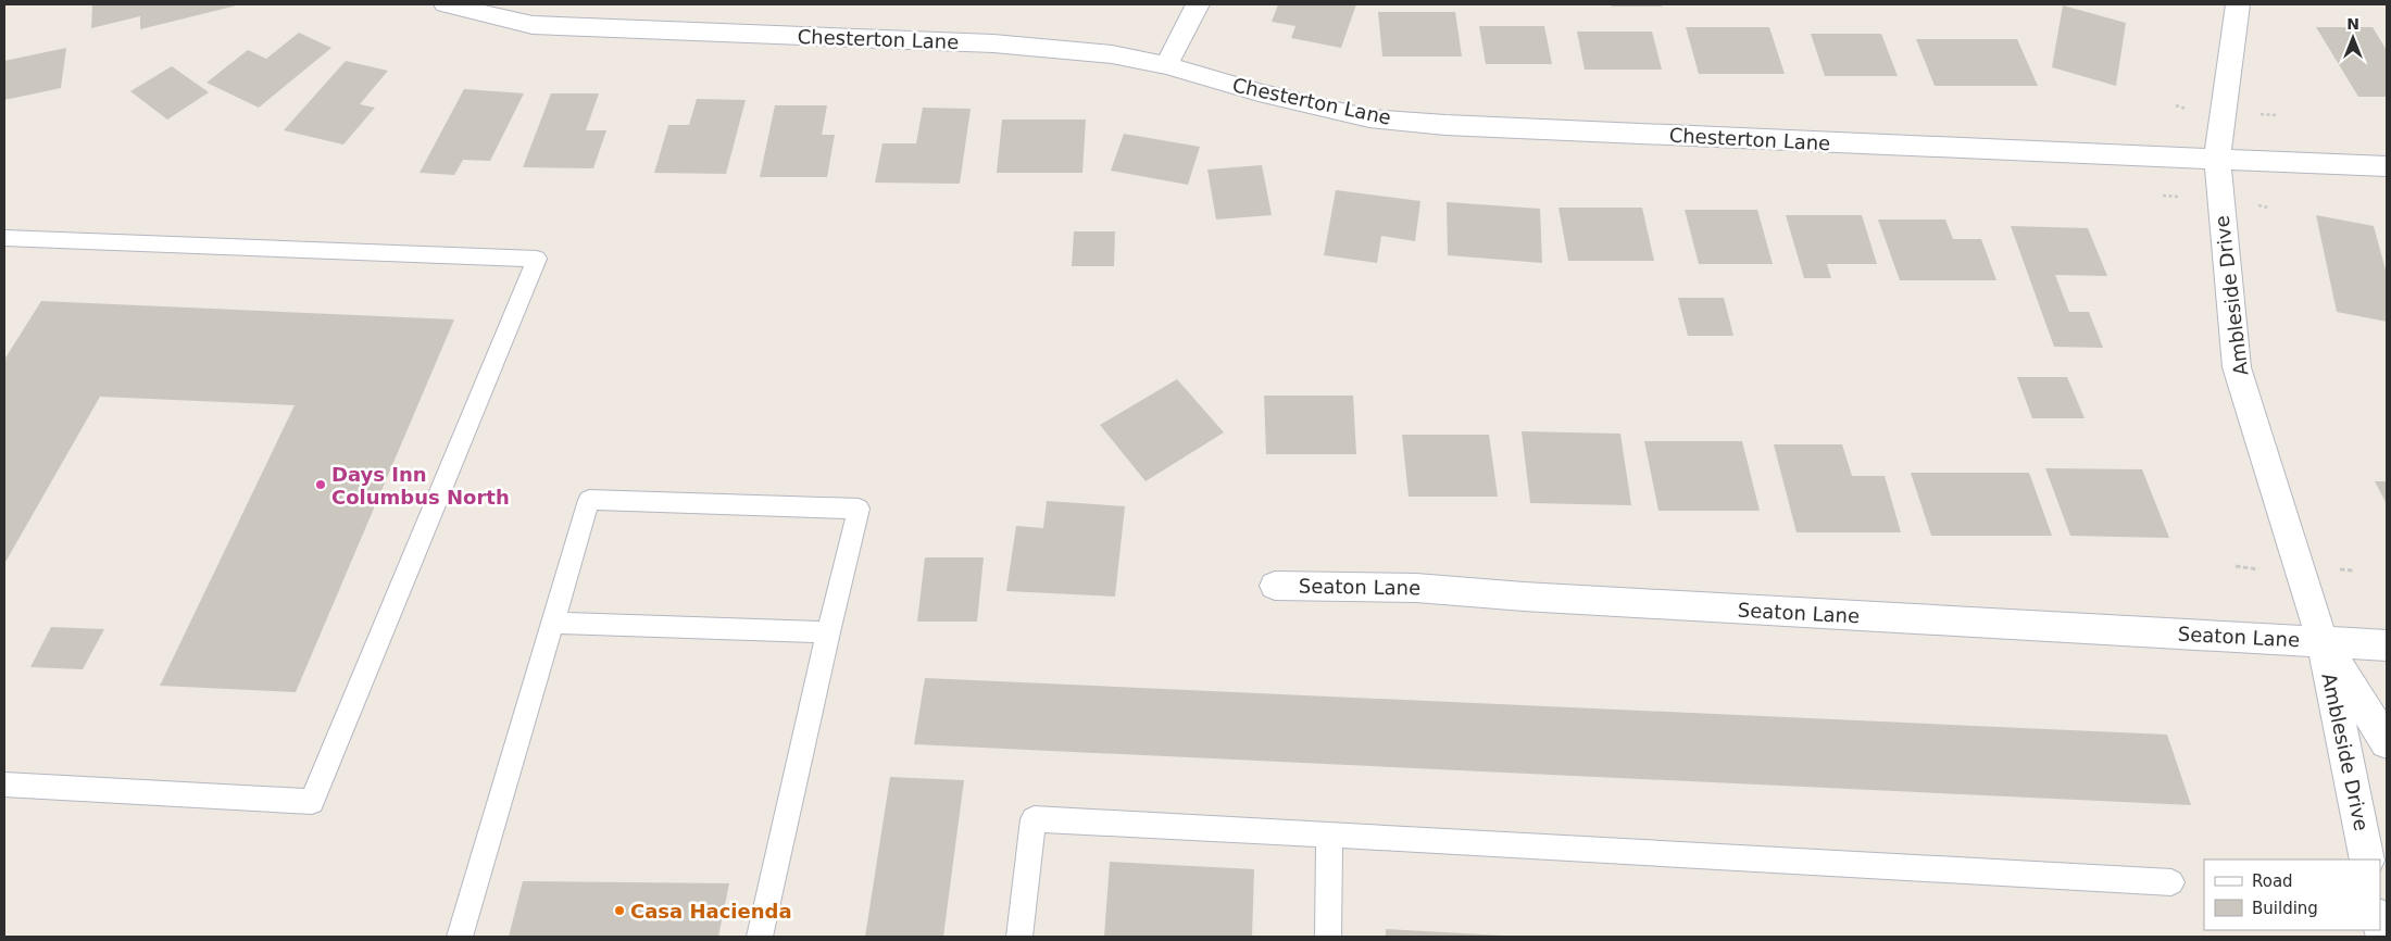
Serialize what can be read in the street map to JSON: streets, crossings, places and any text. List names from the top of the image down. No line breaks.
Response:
{"streets":{"street":["Chesterton Lane","Ambleside Drive","Seaton Lane"]},"crossings":[["Chesterton Lane","Ambleside Drive"],["Ambleside Drive","Seaton Lane"]],"places":["Days Inn Columbus North","Casa Hacienda"],"legend":["Road","Building"],"north":"top"}
